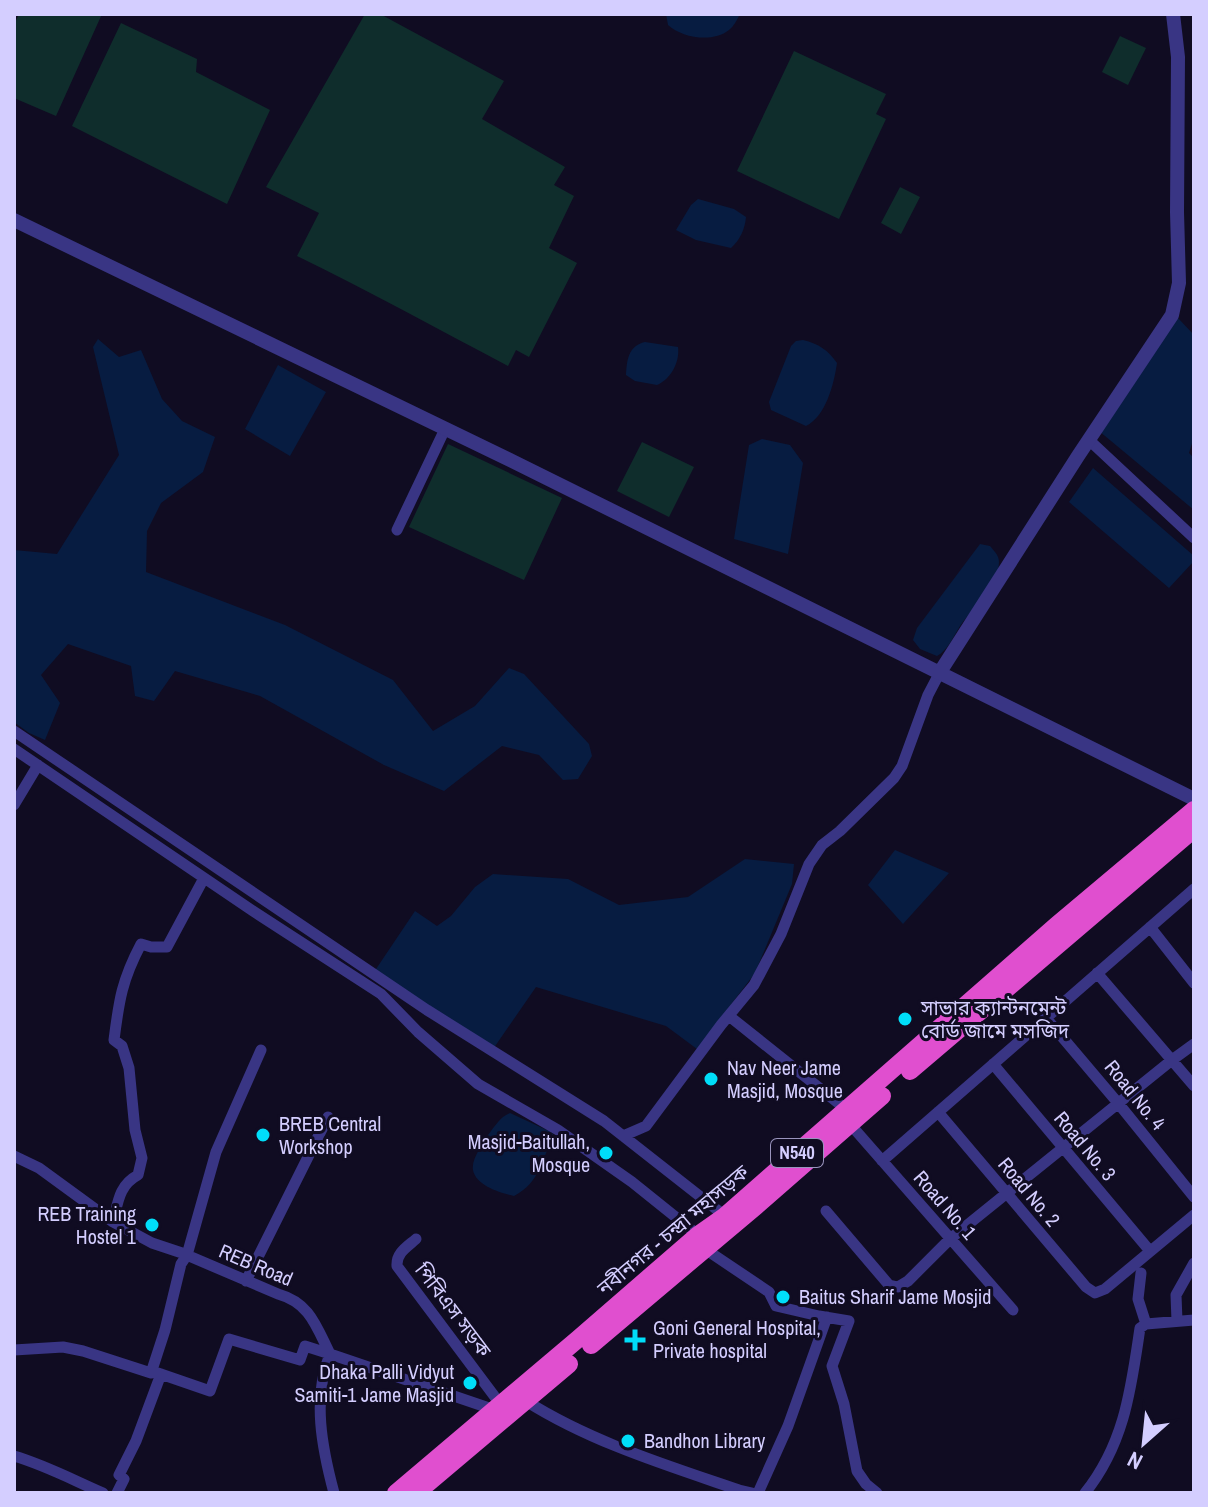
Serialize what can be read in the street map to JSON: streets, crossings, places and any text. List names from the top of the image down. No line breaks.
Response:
{"streets":{"highway":["N540","নবীনগর - চন্দ্রা মহাসড়ক"],"street":["Road No. 4","Road No. 3","Road No. 2","Road No. 1","REB Road","পিবিএস সড়ক"]},"crossings":[["Road No. 3","Road No. 2"],["Road No. 1","নবীনগর - চন্দ্রা মহাসড়ক"],["নবীনগর - চন্দ্রা মহাসড়ক","পিবিএস সড়ক"]],"places":{"other":["সাভার ক্যান্টনমেন্ট বোর্ড জামে মসজিদ","Nav Neer Jame Masjid, Mosque","BREB Central Workshop","Masjid-Baitullah, Mosque","REB Training Hostel 1","Baitus Sharif Jame Mosjid","Dhaka Palli Vidyut Samiti-1 Jame Masjid","Bandhon Library"],"health":["Goni General Hospital, Private hospital"]},"north":"bottom left"}
